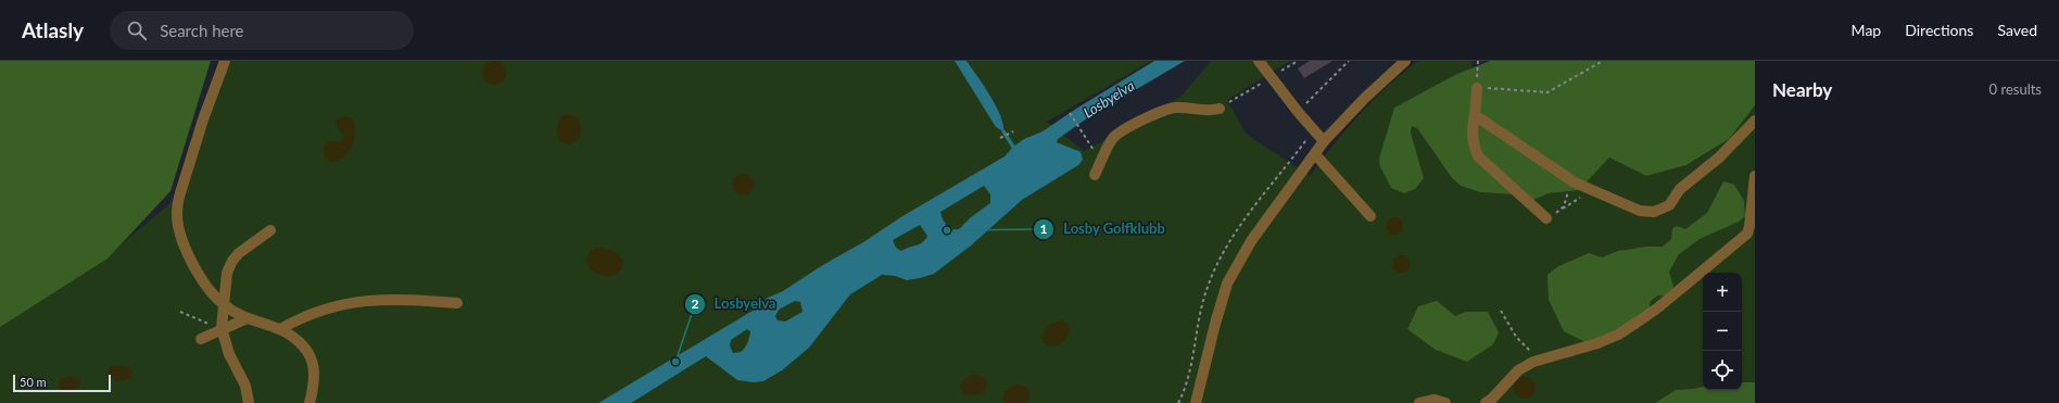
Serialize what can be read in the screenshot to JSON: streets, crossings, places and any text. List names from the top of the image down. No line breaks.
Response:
{"water":["Losbyelva"],"places":["Losby Golfklubb","Losbyelva"],"scale_bar":"50 m","page":{"header":"Atlasly","search":"Search here","nav":["Map","Directions","Saved"],"heading":["Nearby","0 results"],"map_buttons":["+","−"],"scale":"50 m"}}
